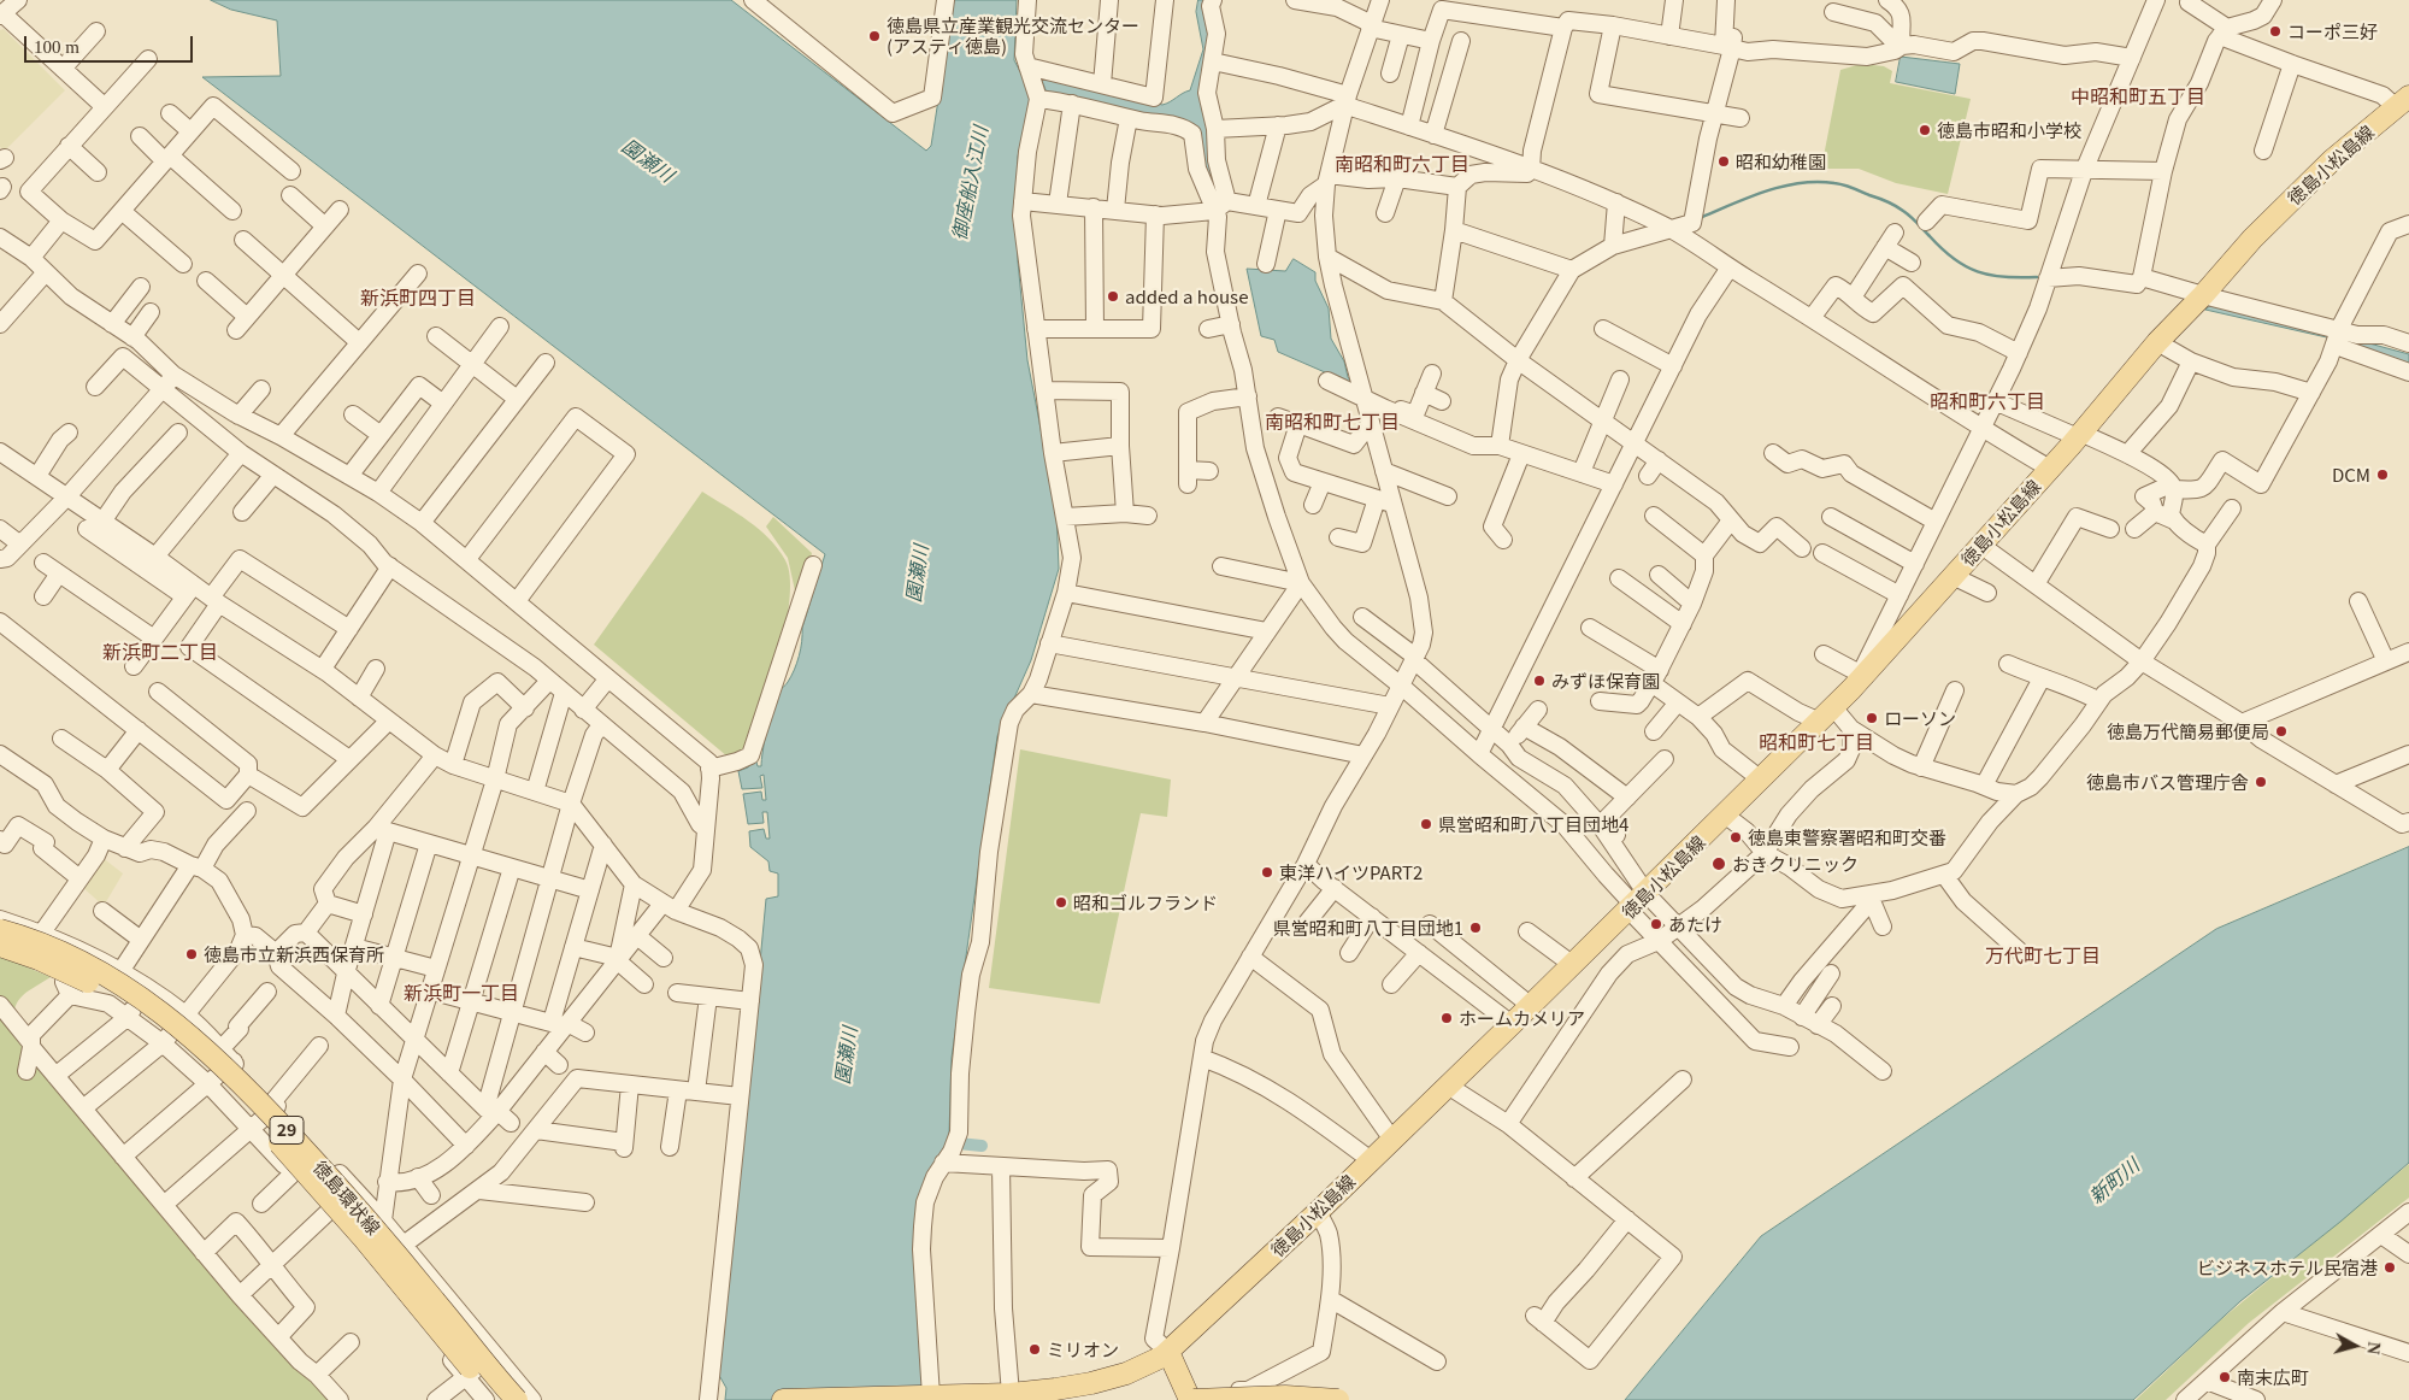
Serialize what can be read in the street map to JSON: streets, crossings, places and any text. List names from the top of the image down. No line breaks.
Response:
{"streets":{"main road":["徳島小松島線","29","徳島環状線"]},"districts":["中昭和町五丁目","南昭和町六丁目","新浜町四丁目","昭和町六丁目","南昭和町七丁目","新浜町二丁目","昭和町七丁目","万代町七丁目","新浜町一丁目"],"water":["園瀬川","御座船入江川","新町川"],"places":["コーポ三好","徳島県立産業観光交流センター (アスティ徳島)","徳島市昭和小学校","昭和幼稚園","added a house","DCM","みずほ保育園","ローソン","徳島万代簡易郵便局","徳島市バス管理庁舎","県営昭和町八丁目団地4","徳島東警察署昭和町交番","おきクリニック","東洋ハイツPART2","昭和ゴルフランド","あたけ","県営昭和町八丁目団地1","徳島市立新浜西保育所","ホームカメリア","ビジネスホテル民宿港","ミリオン","南末広町"],"scale_bar":"100 m","north":"right"}
